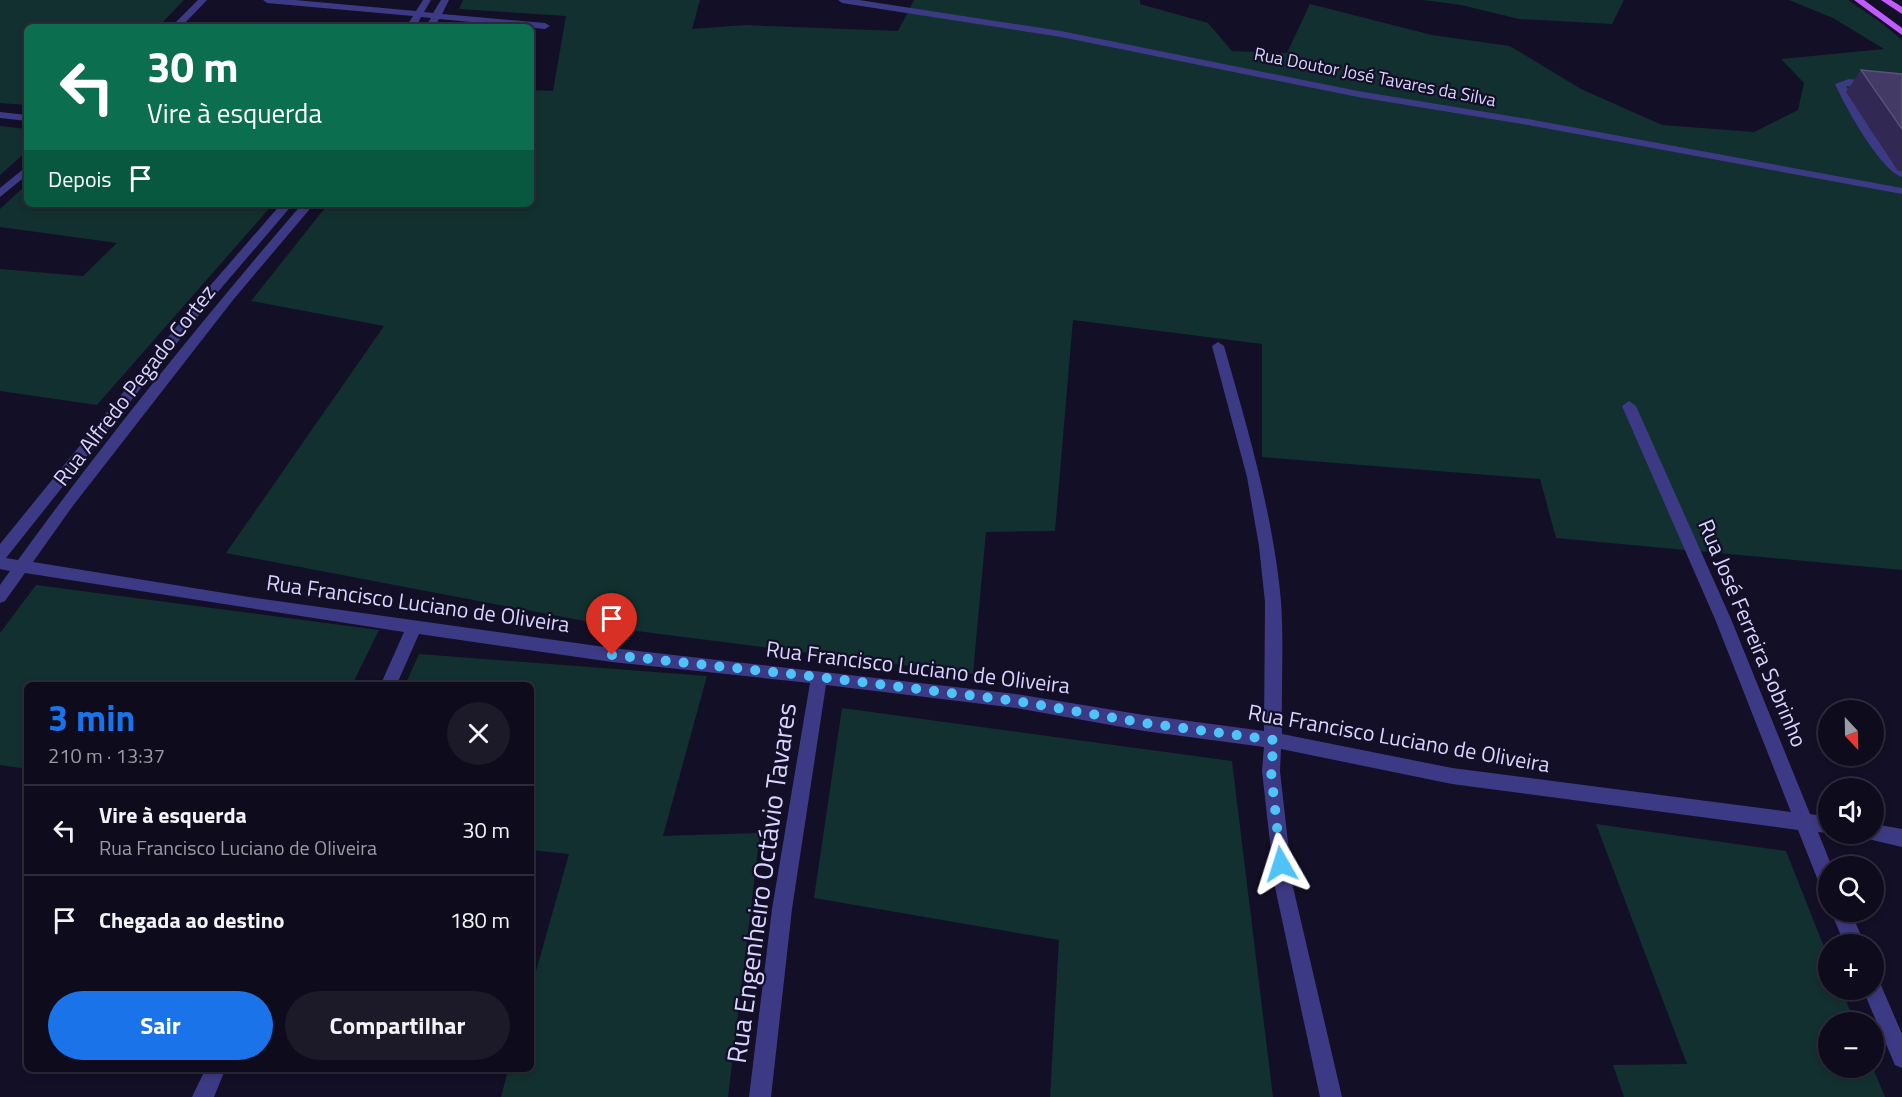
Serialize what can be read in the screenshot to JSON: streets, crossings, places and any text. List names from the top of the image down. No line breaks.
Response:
{"streets":{"street":["Rua Doutor José Tavares da Silva","Rua Alfredo Pegado Cortez","Rua Francisco Luciano de Oliveira","Rua José Ferreira Sobrinho","Rua Engenheiro Octávio Tavares"]},"crossings":[["Rua Alfredo Pegado Cortez","Rua Francisco Luciano de Oliveira"],["Rua Francisco Luciano de Oliveira","Rua José Ferreira Sobrinho"],["Rua Francisco Luciano de Oliveira","Rua Engenheiro Octávio Tavares"]],"north":"bottom","page":{"turn":["30 m","Vire à esquerda"],"then":"Depois","heading":["3 min","210 m · 13:37"],"map_buttons":["+","−"],"list":[{"name":"Vire à esquerda","note":"Rua Francisco Luciano de Oliveira","value":"30 m"},{"name":"Chegada ao destino","value":"180 m"}],"buttons":["Sair","Compartilhar"]}}
